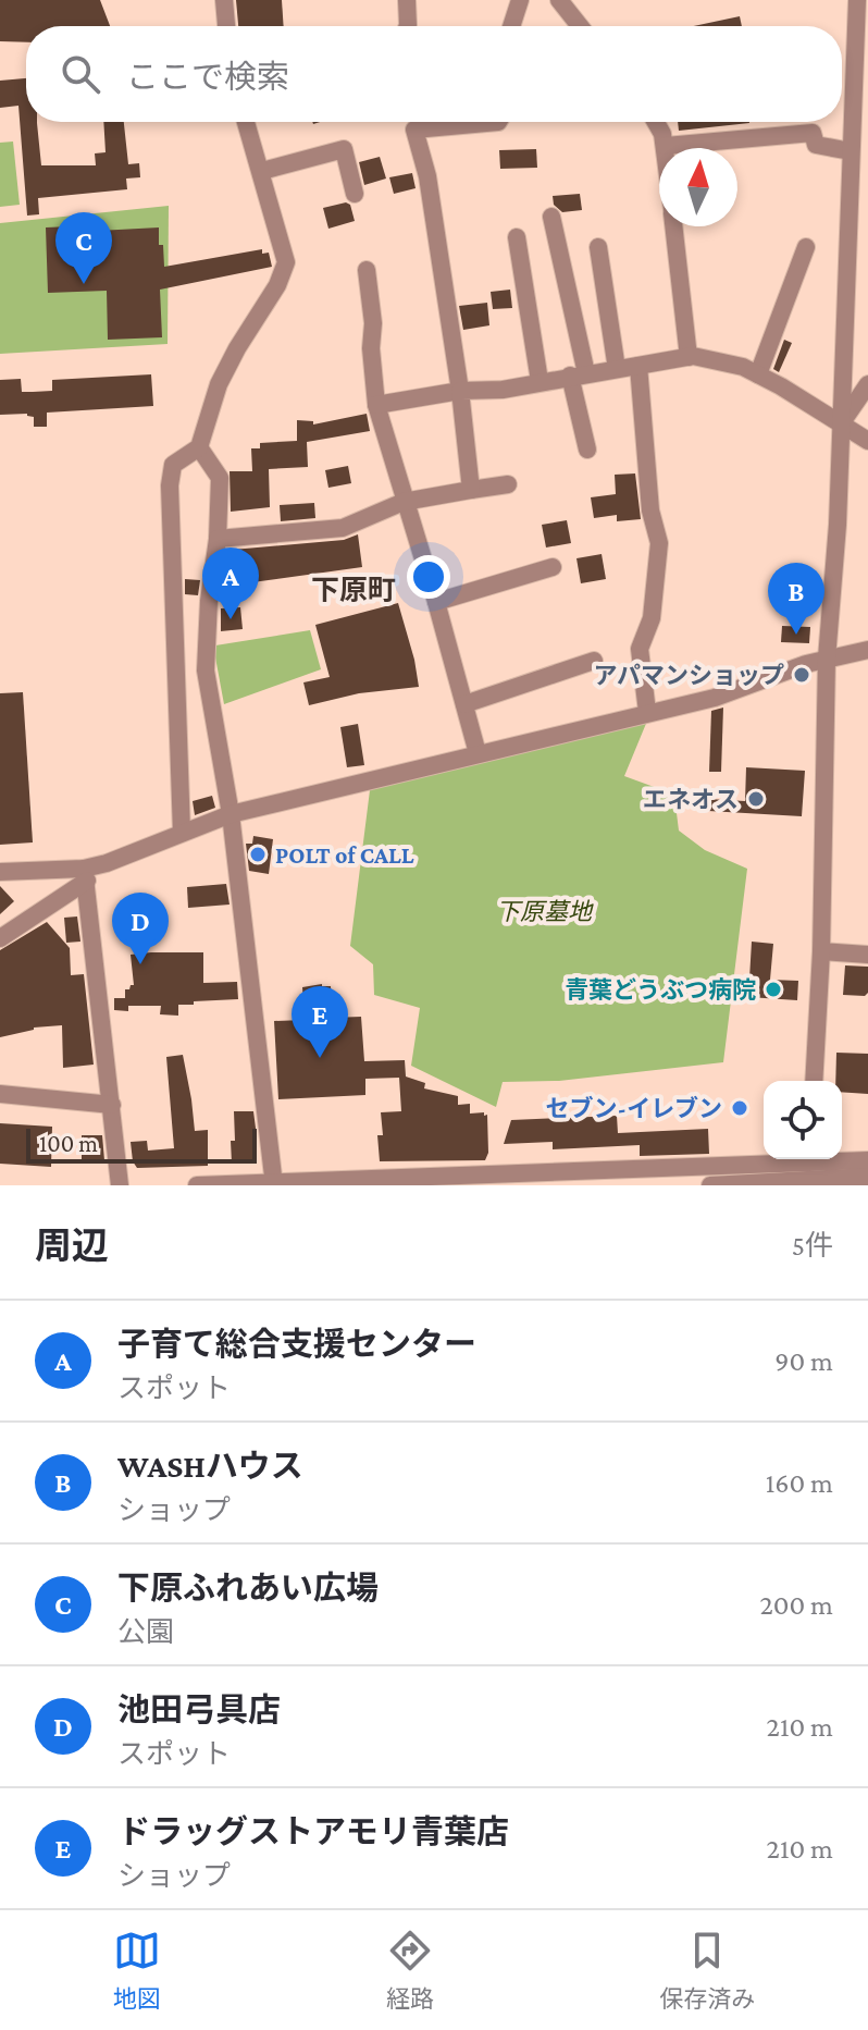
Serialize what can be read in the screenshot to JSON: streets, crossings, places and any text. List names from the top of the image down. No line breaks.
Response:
{"districts":["下原町"],"parks":["下原墓地"],"places":["アパマンショップ","エネオス","POLT of CALL","青葉どうぶつ病院","セブン-イレブン"],"scale_bar":"100 m","north":"top","page":{"search":"ここで検索","pins":["C","A","B","D","E"],"scale":"100 m","heading":["周辺","5件"],"list":[{"mark":"A","name":"子育て総合支援センター","note":"スポット","value":"90 m"},{"mark":"B","name":"WASHハウス","note":"ショップ","value":"160 m"},{"mark":"C","name":"下原ふれあい広場","note":"公園","value":"200 m"},{"mark":"D","name":"池田弓具店","note":"スポット","value":"210 m"},{"mark":"E","name":"ドラッグストアモリ青葉店","note":"ショップ","value":"210 m"}],"nav":["地図","経路","保存済み"]}}
